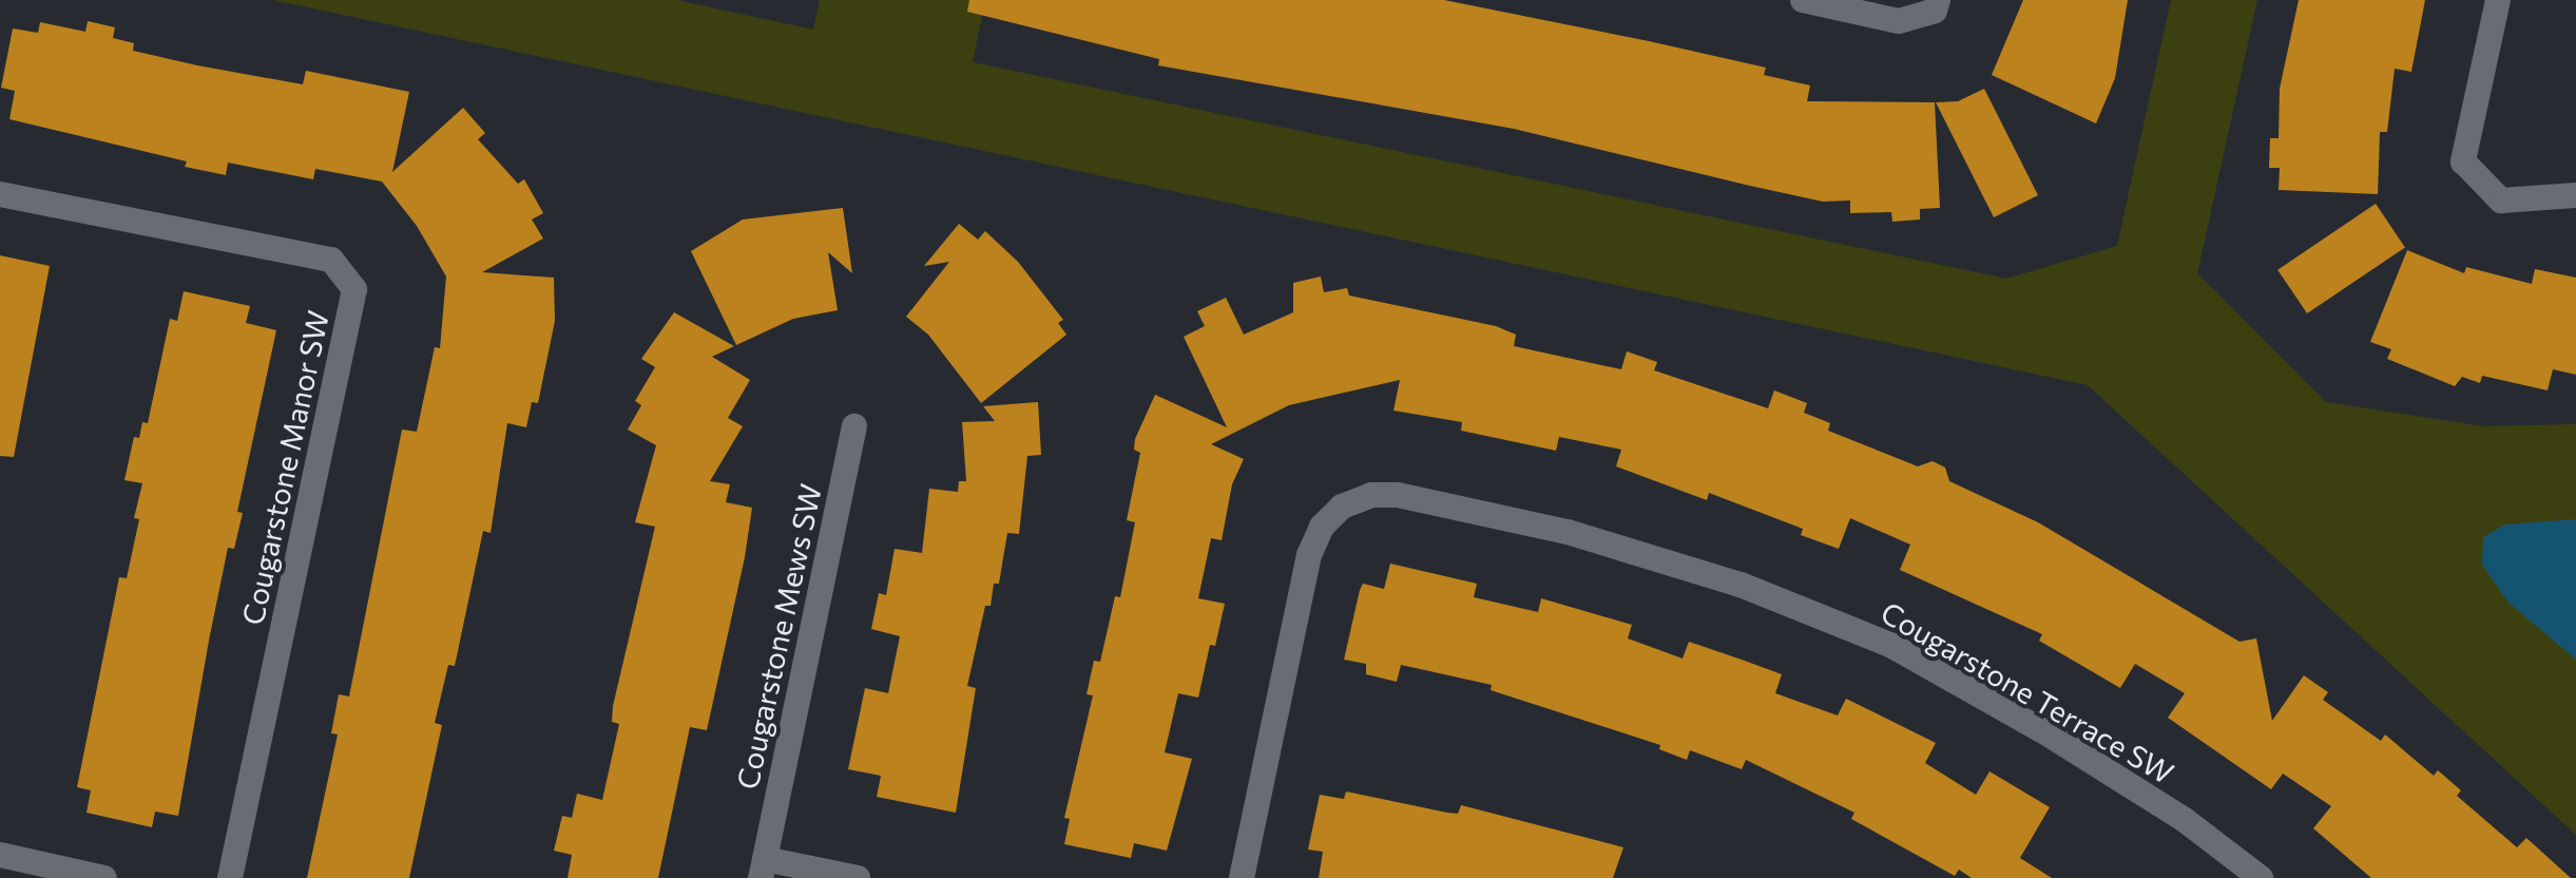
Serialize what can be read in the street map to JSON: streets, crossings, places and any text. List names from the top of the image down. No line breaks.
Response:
{"streets":{"street":["Cougarstone Manor SW","Cougarstone Mews SW","Cougarstone Terrace SW"]}}
